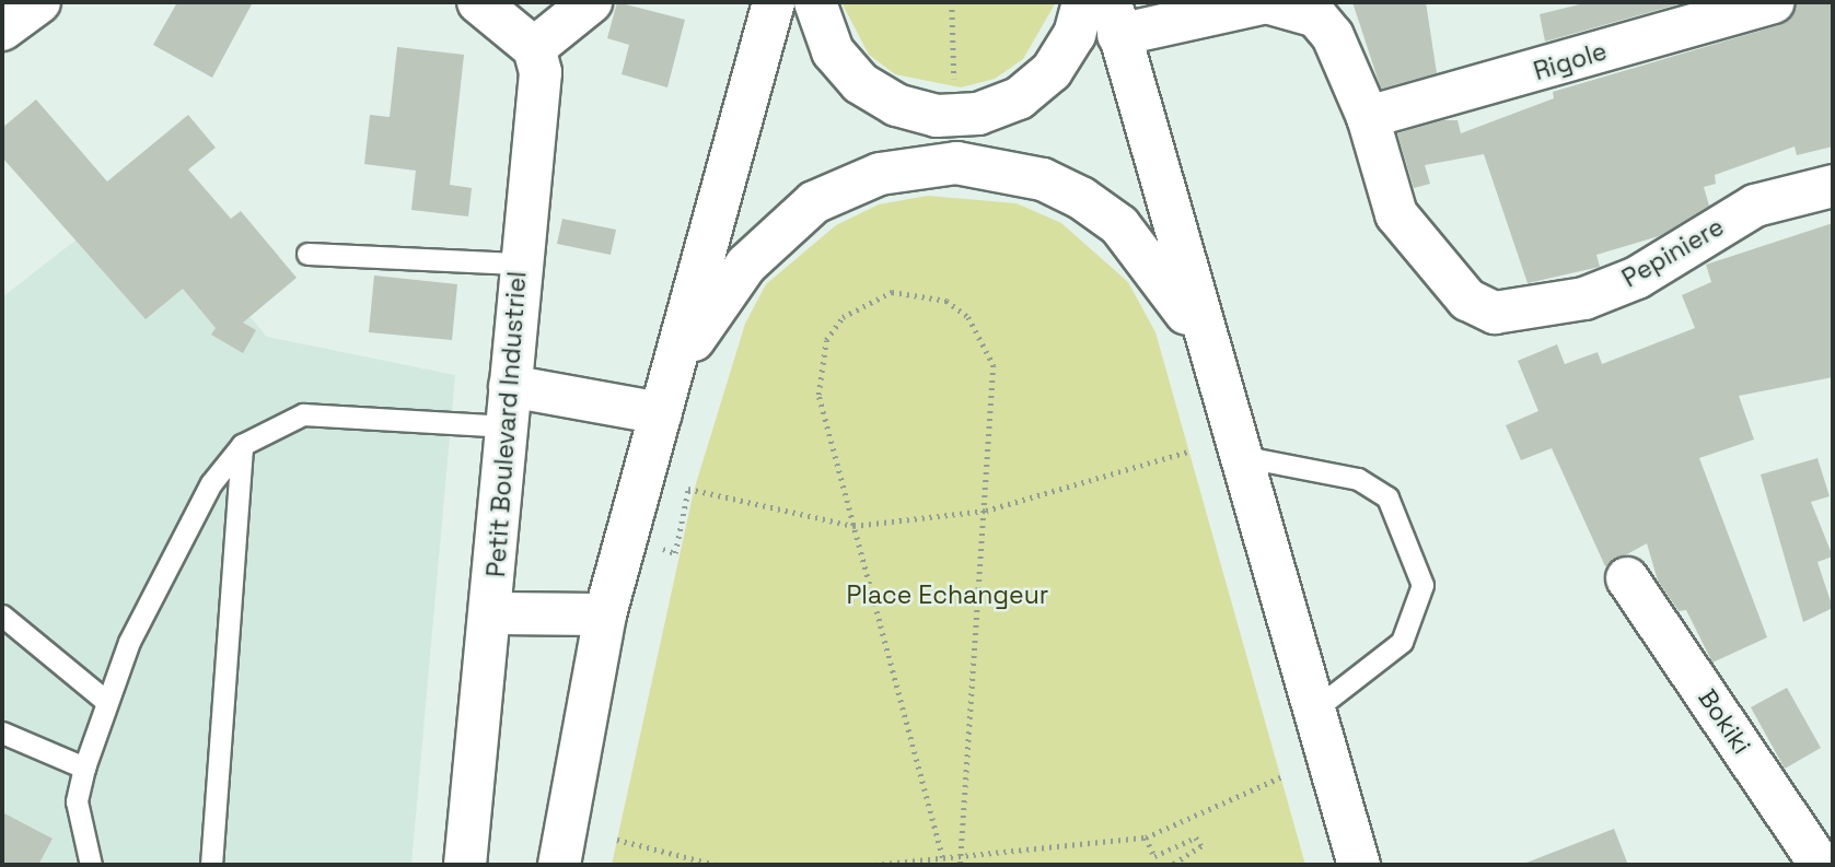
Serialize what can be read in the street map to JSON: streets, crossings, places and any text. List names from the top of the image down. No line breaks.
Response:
{"streets":{"main road":["Rigole","Pepiniere","Petit Boulevard Industriel","Bokiki"]},"crossings":[["Rigole","Pepiniere"]],"parks":["Place Echangeur"]}
